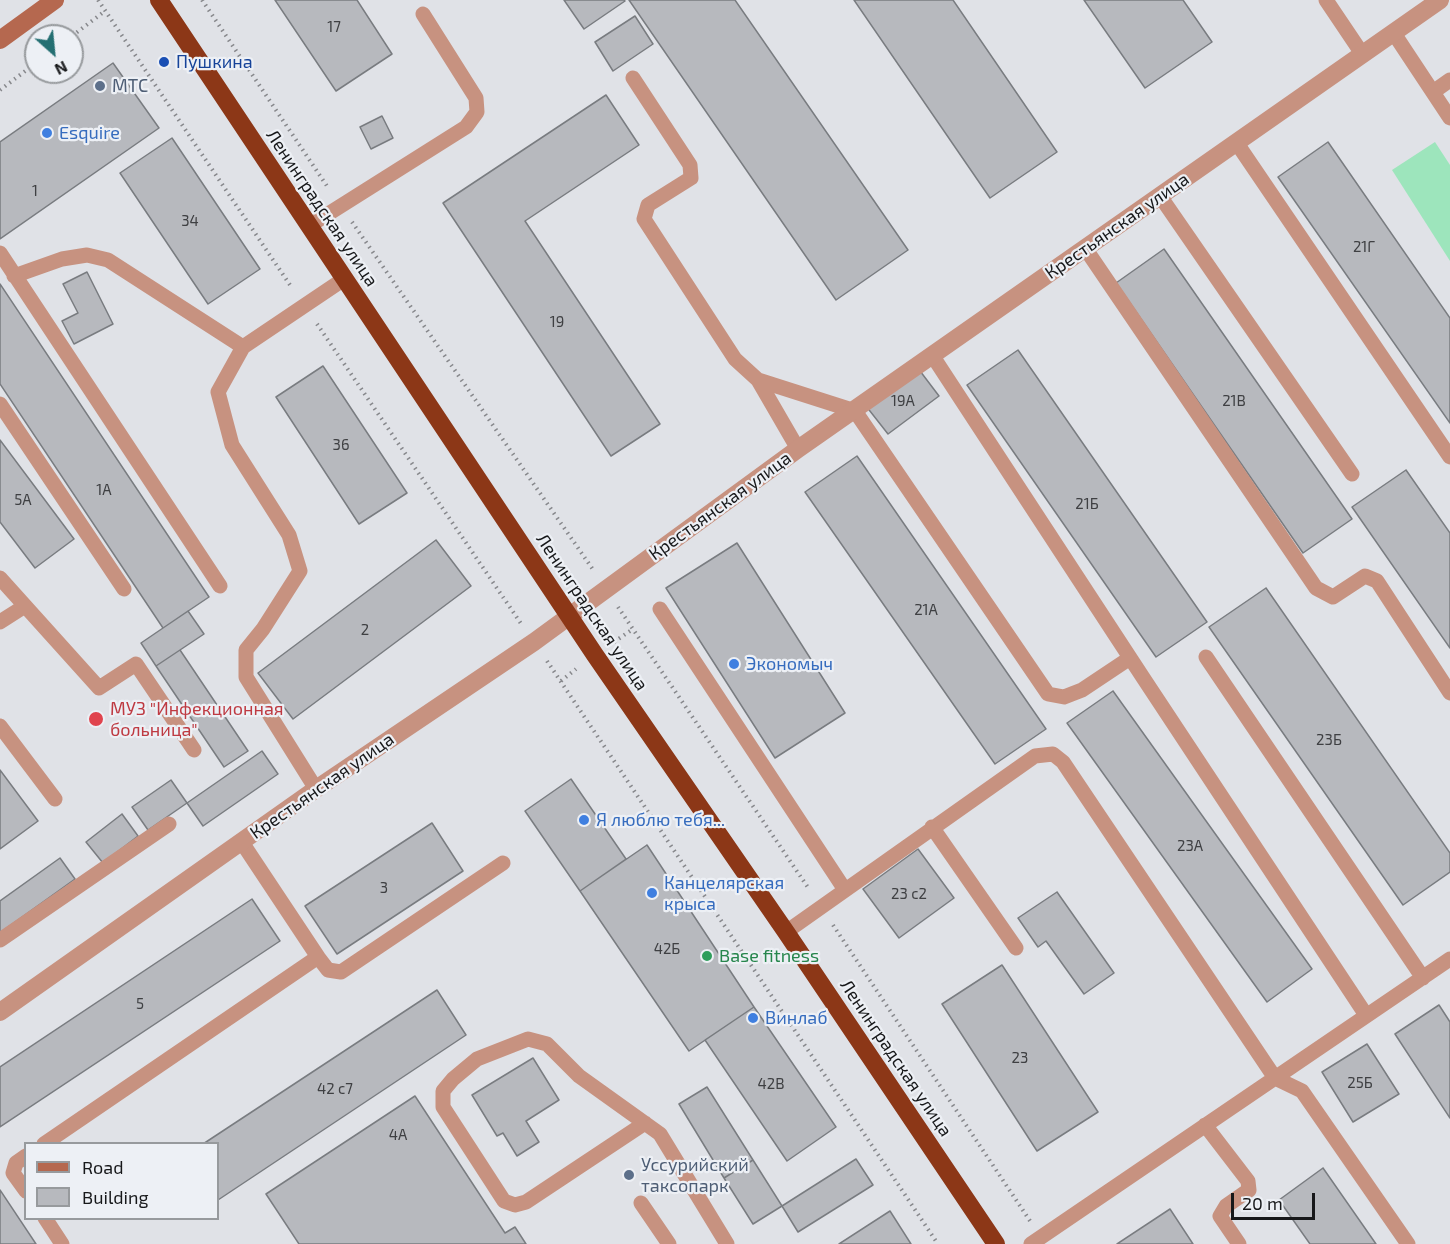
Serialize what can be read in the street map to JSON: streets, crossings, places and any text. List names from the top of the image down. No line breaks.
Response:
{"streets":{"highway":["Ленинградская улица"],"street":["Крестьянская улица"]},"crossings":[["Ленинградская улица","Крестьянская улица"]],"places":["Пушкина","МТС","Esquire","Экономыч","МУЗ \"Инфекционная больница\"","Я люблю тебя...","Канцелярская крыса","Base fitness","Винлаб","Уссурийский таксопарк"],"house_numbers":["17","1","34","21Г","19","19А","21В","36","1А","5А","21Б","21А","2","23Б","23А","3","23 с2","42Б","5","23","25Б","42В","42 с7","4А"],"legend":["Road","Building"],"scale_bar":"20 m","north":"bottom right"}
